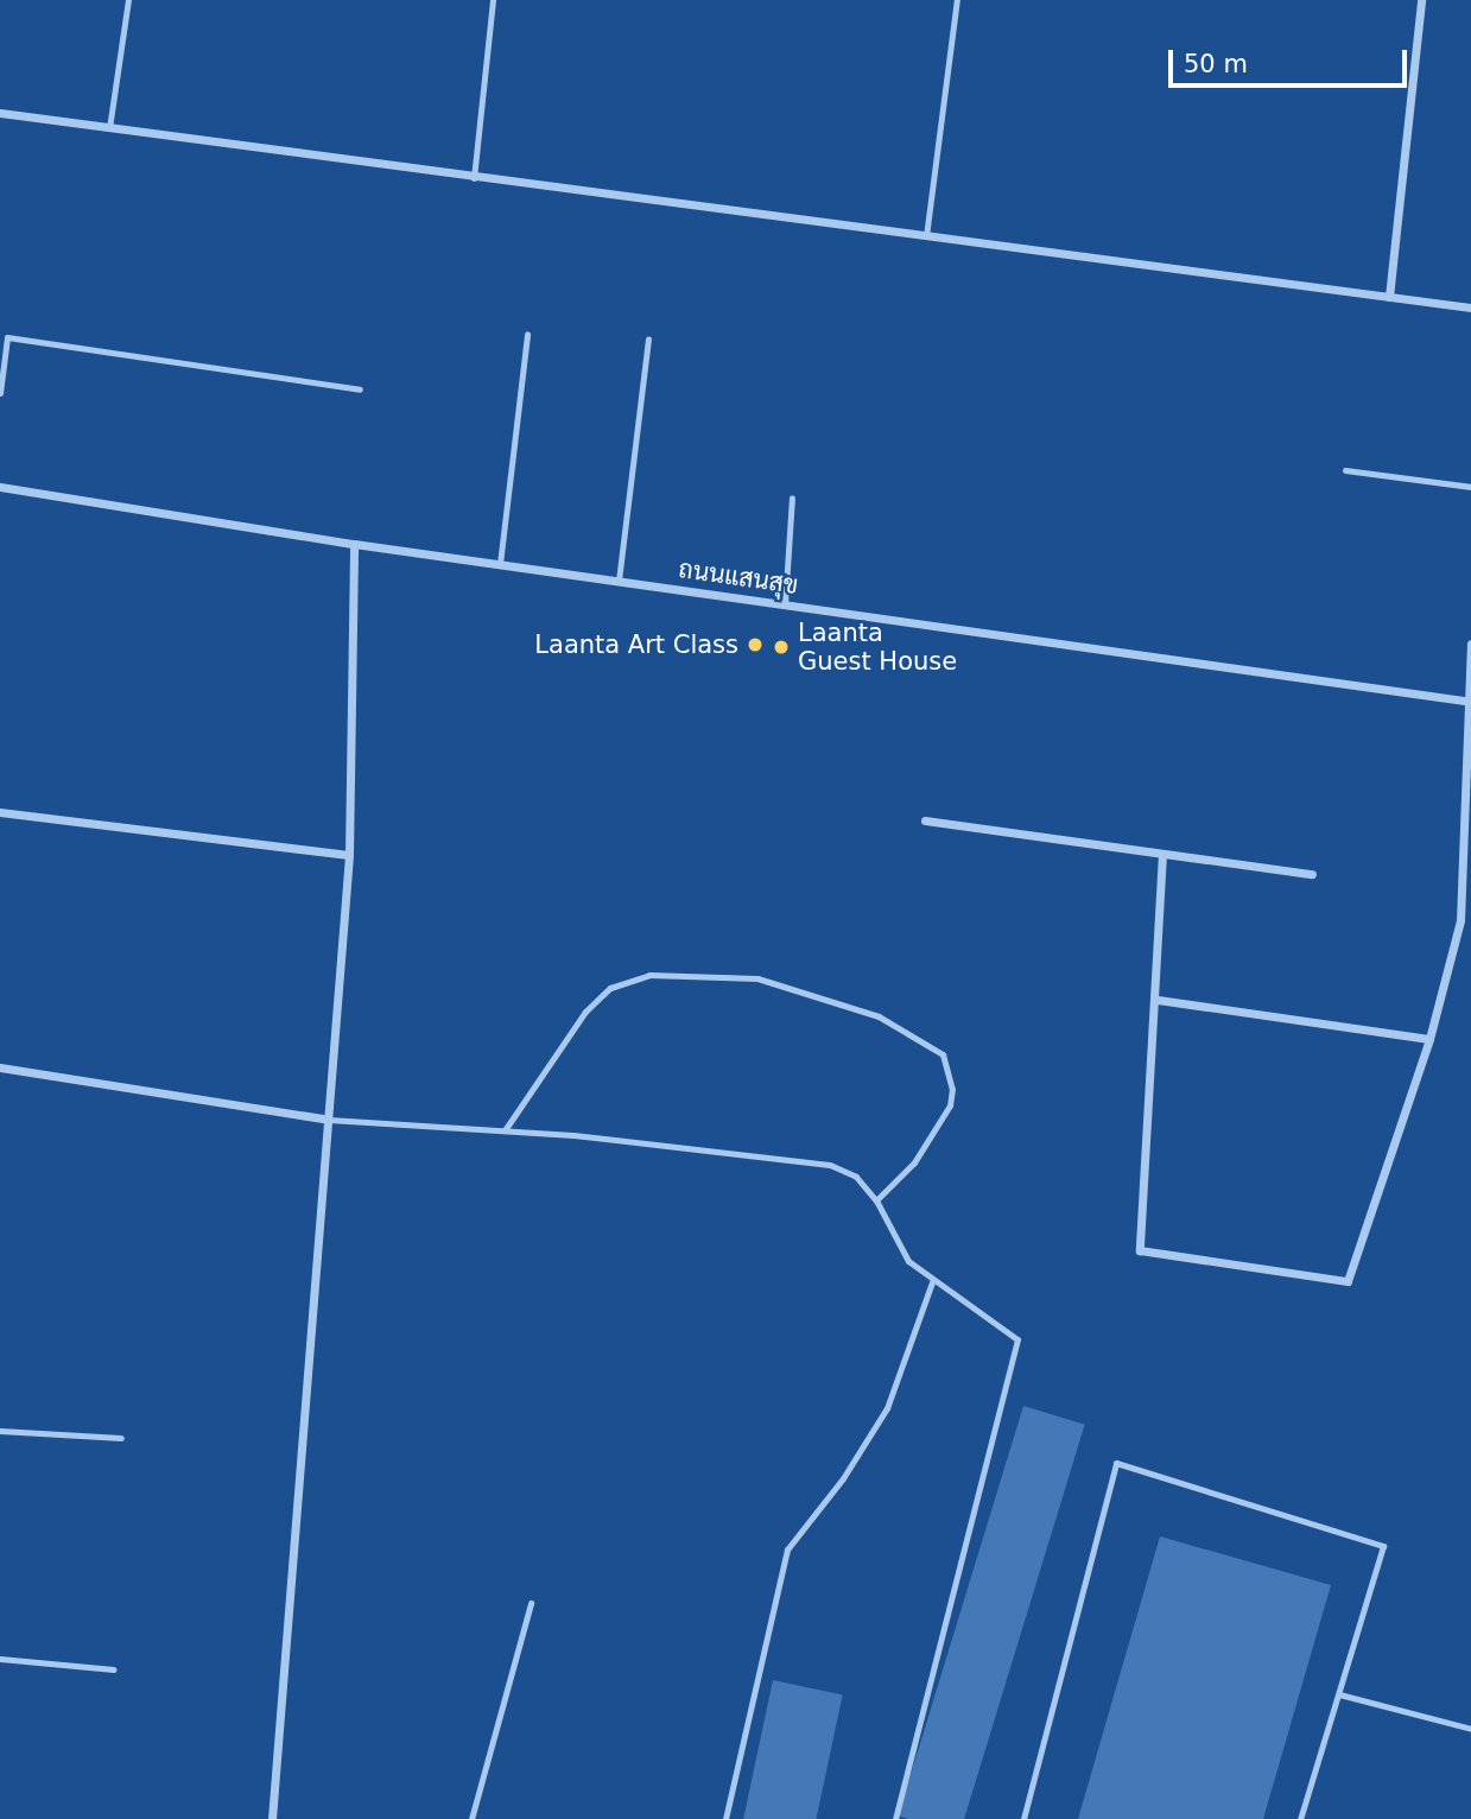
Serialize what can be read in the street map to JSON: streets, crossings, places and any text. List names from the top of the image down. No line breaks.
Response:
{"streets":{"street":["ถนนแสนสุข"]},"places":["Laanta Art Class","Laanta Guest House"],"scale_bar":"50 m"}
